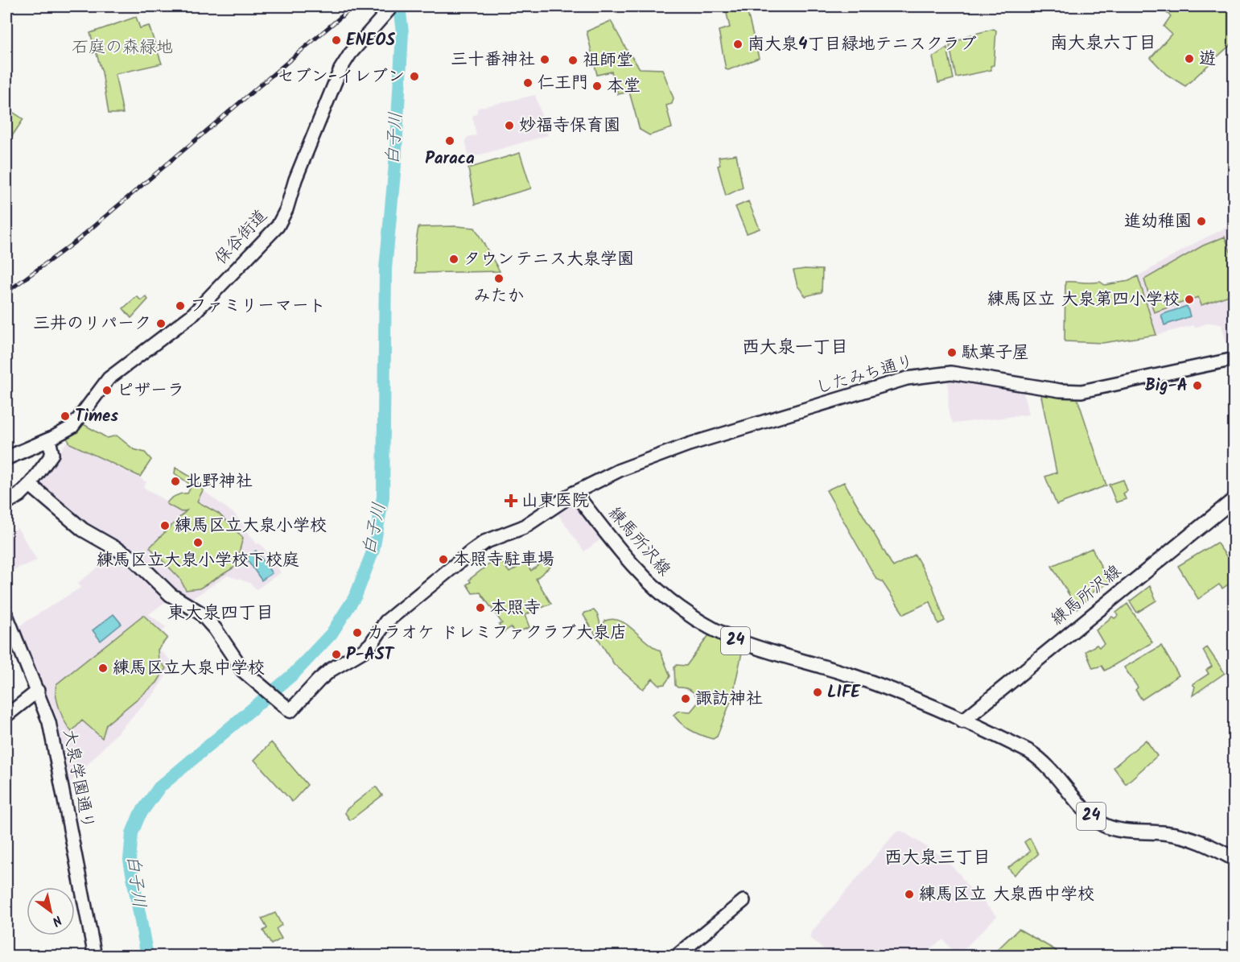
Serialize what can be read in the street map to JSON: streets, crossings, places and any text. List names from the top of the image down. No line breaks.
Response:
{"streets":{"main road":["練馬所沢線","24"],"street":["保谷街道","したみち通り","大泉学園通り"]},"crossings":[["したみち通り","練馬所沢線"]],"districts":["南大泉六丁目","西大泉一丁目","東大泉四丁目","西大泉三丁目"],"water":["白子川"],"parks":["石庭の森緑地"],"places":{"other":["ENEOS","南大泉4丁目緑地テニスクラブ","遊","三十番神社","祖師堂","セブン-イレブン","仁王門","本堂","妙福寺保育園","Paraca","進幼稚園","タウンテニス大泉学園","みたか","練馬区立 大泉第四小学校","ファミリーマート","三井のリパーク","駄菓子屋","Big-A","ピザーラ","Times","北野神社","練馬区立大泉小学校","練馬区立大泉小学校下校庭","本照寺駐車場","本照寺","カラオケ ドレミファクラブ大泉店","P-AST","練馬区立大泉中学校","LIFE","諏訪神社","練馬区立 大泉西中学校"],"health":["山東医院"]},"north":"bottom right"}
